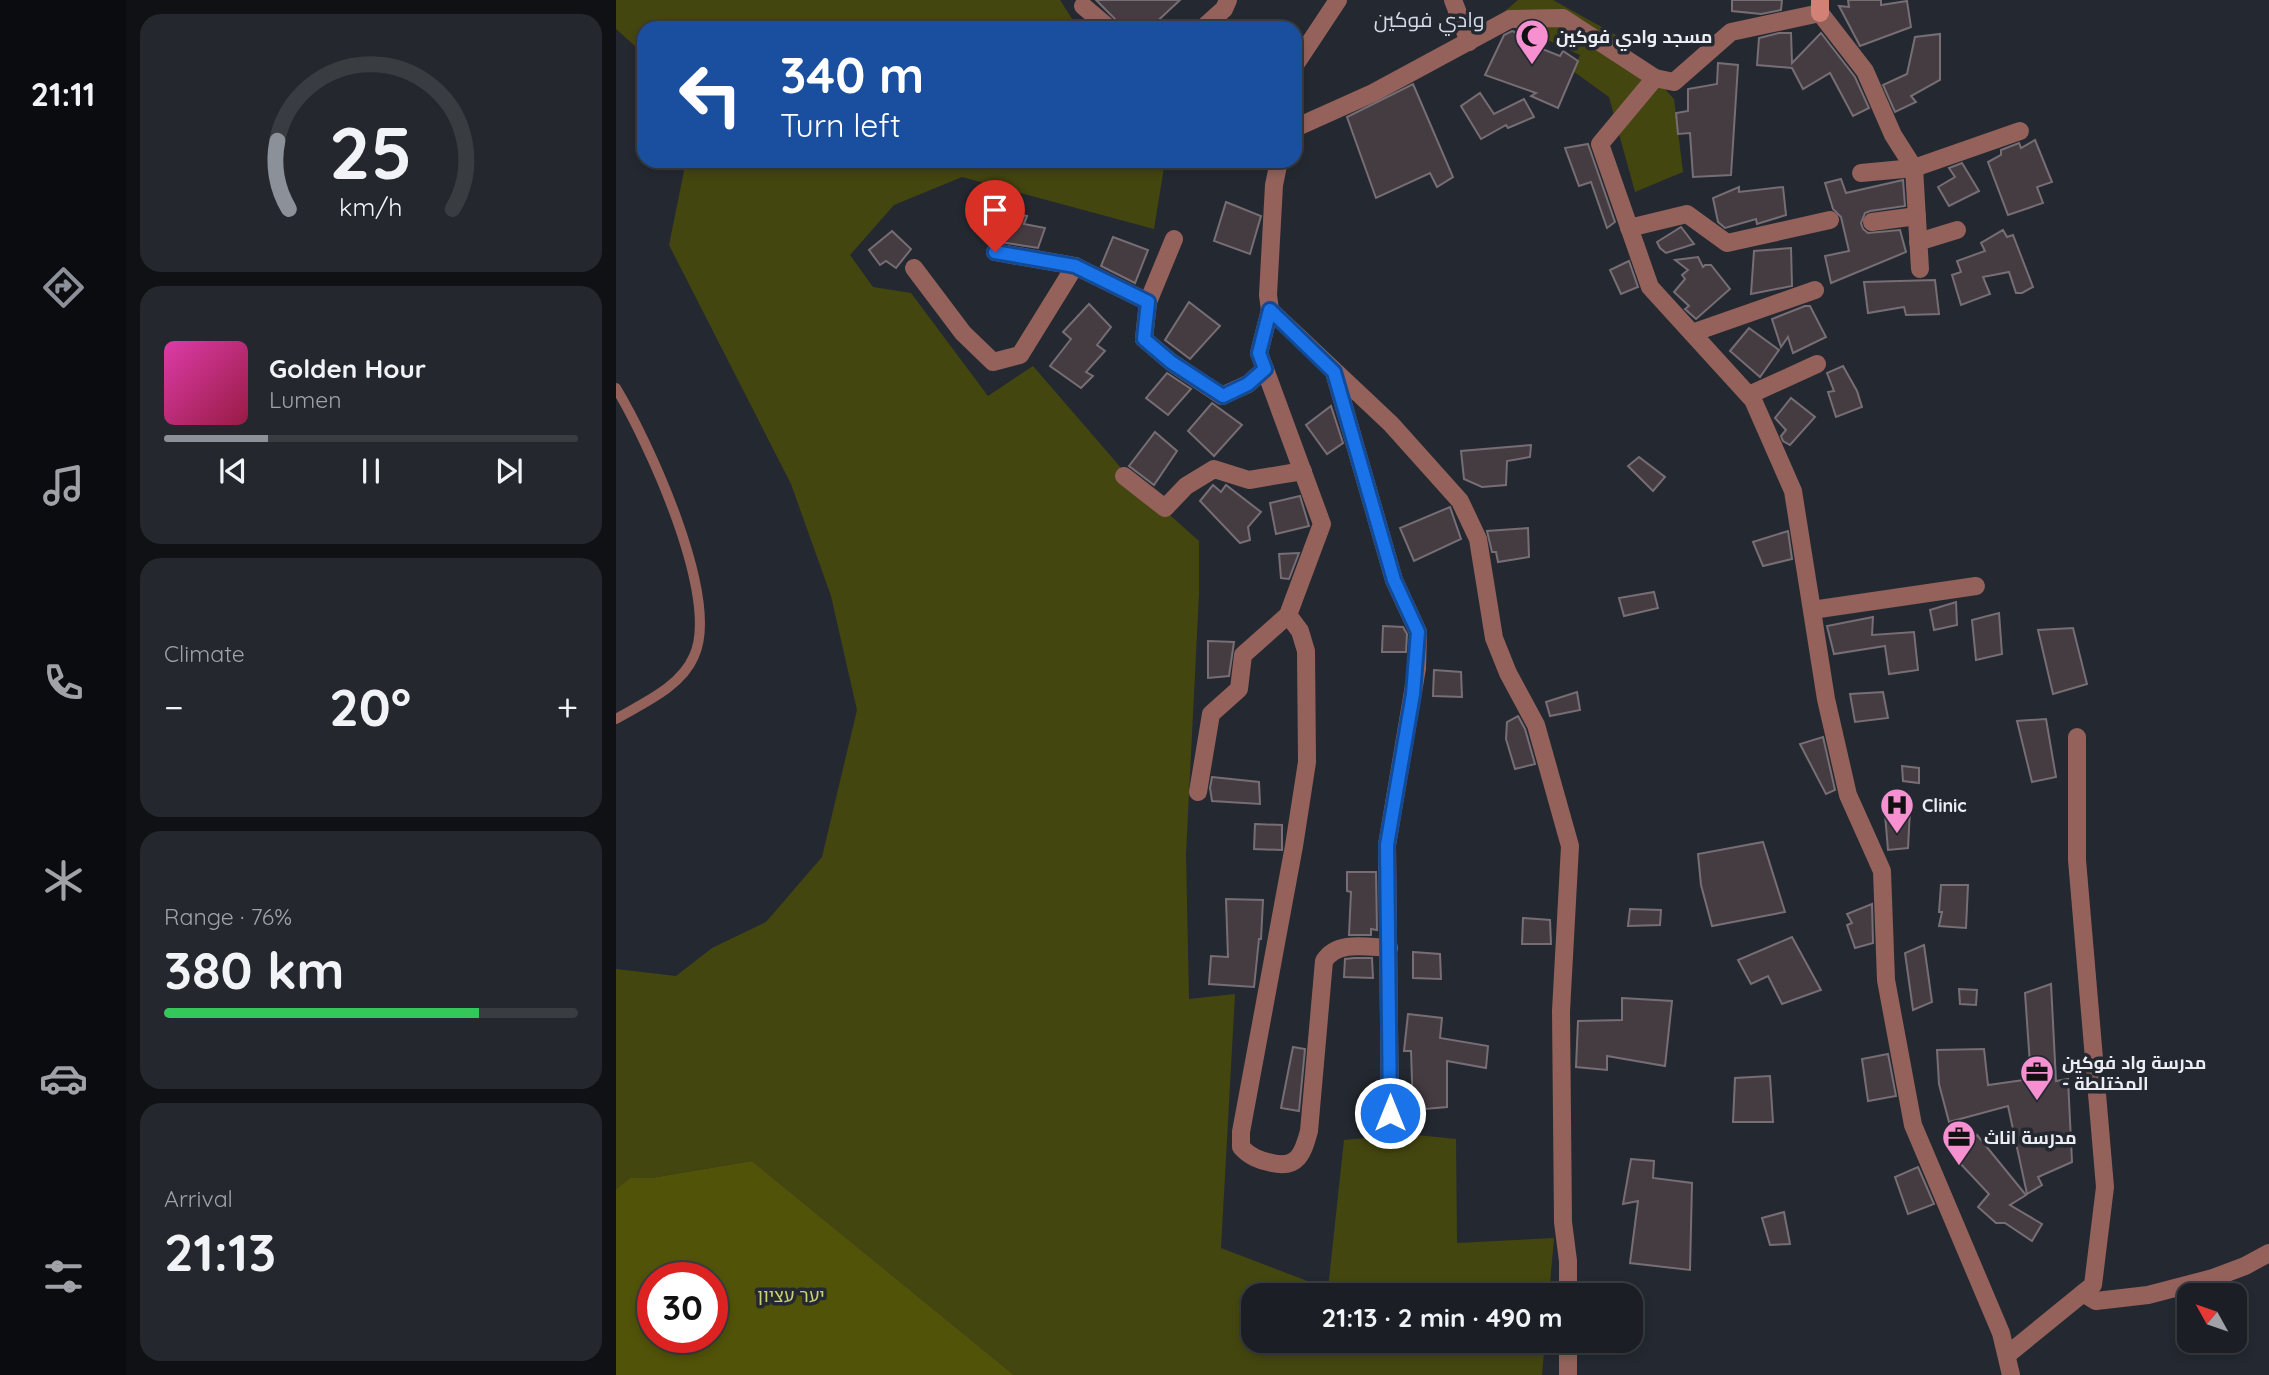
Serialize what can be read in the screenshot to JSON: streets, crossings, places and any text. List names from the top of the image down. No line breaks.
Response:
{"districts":["وادي فوكين"],"parks":["יער עציון"],"places":{"mosque":["مسجد وادي فوكين"],"hospital":["Clinic"],"office":["مدرسة واد فوكين - المختلطة","مدرسة اناث"]},"north":"top left","page":{"tabs":"21:11","turn":["340 m","Turn left"],"song":["Golden Hour","Lumen"],"tile":["Climate",["Range · 76%","380 km"],["Arrival","21:13"]],"heat":["−","20°","+"],"limit":"30","trip":"21:13 · 2 min · 490 m","gauge":["25","km/h"]}}
